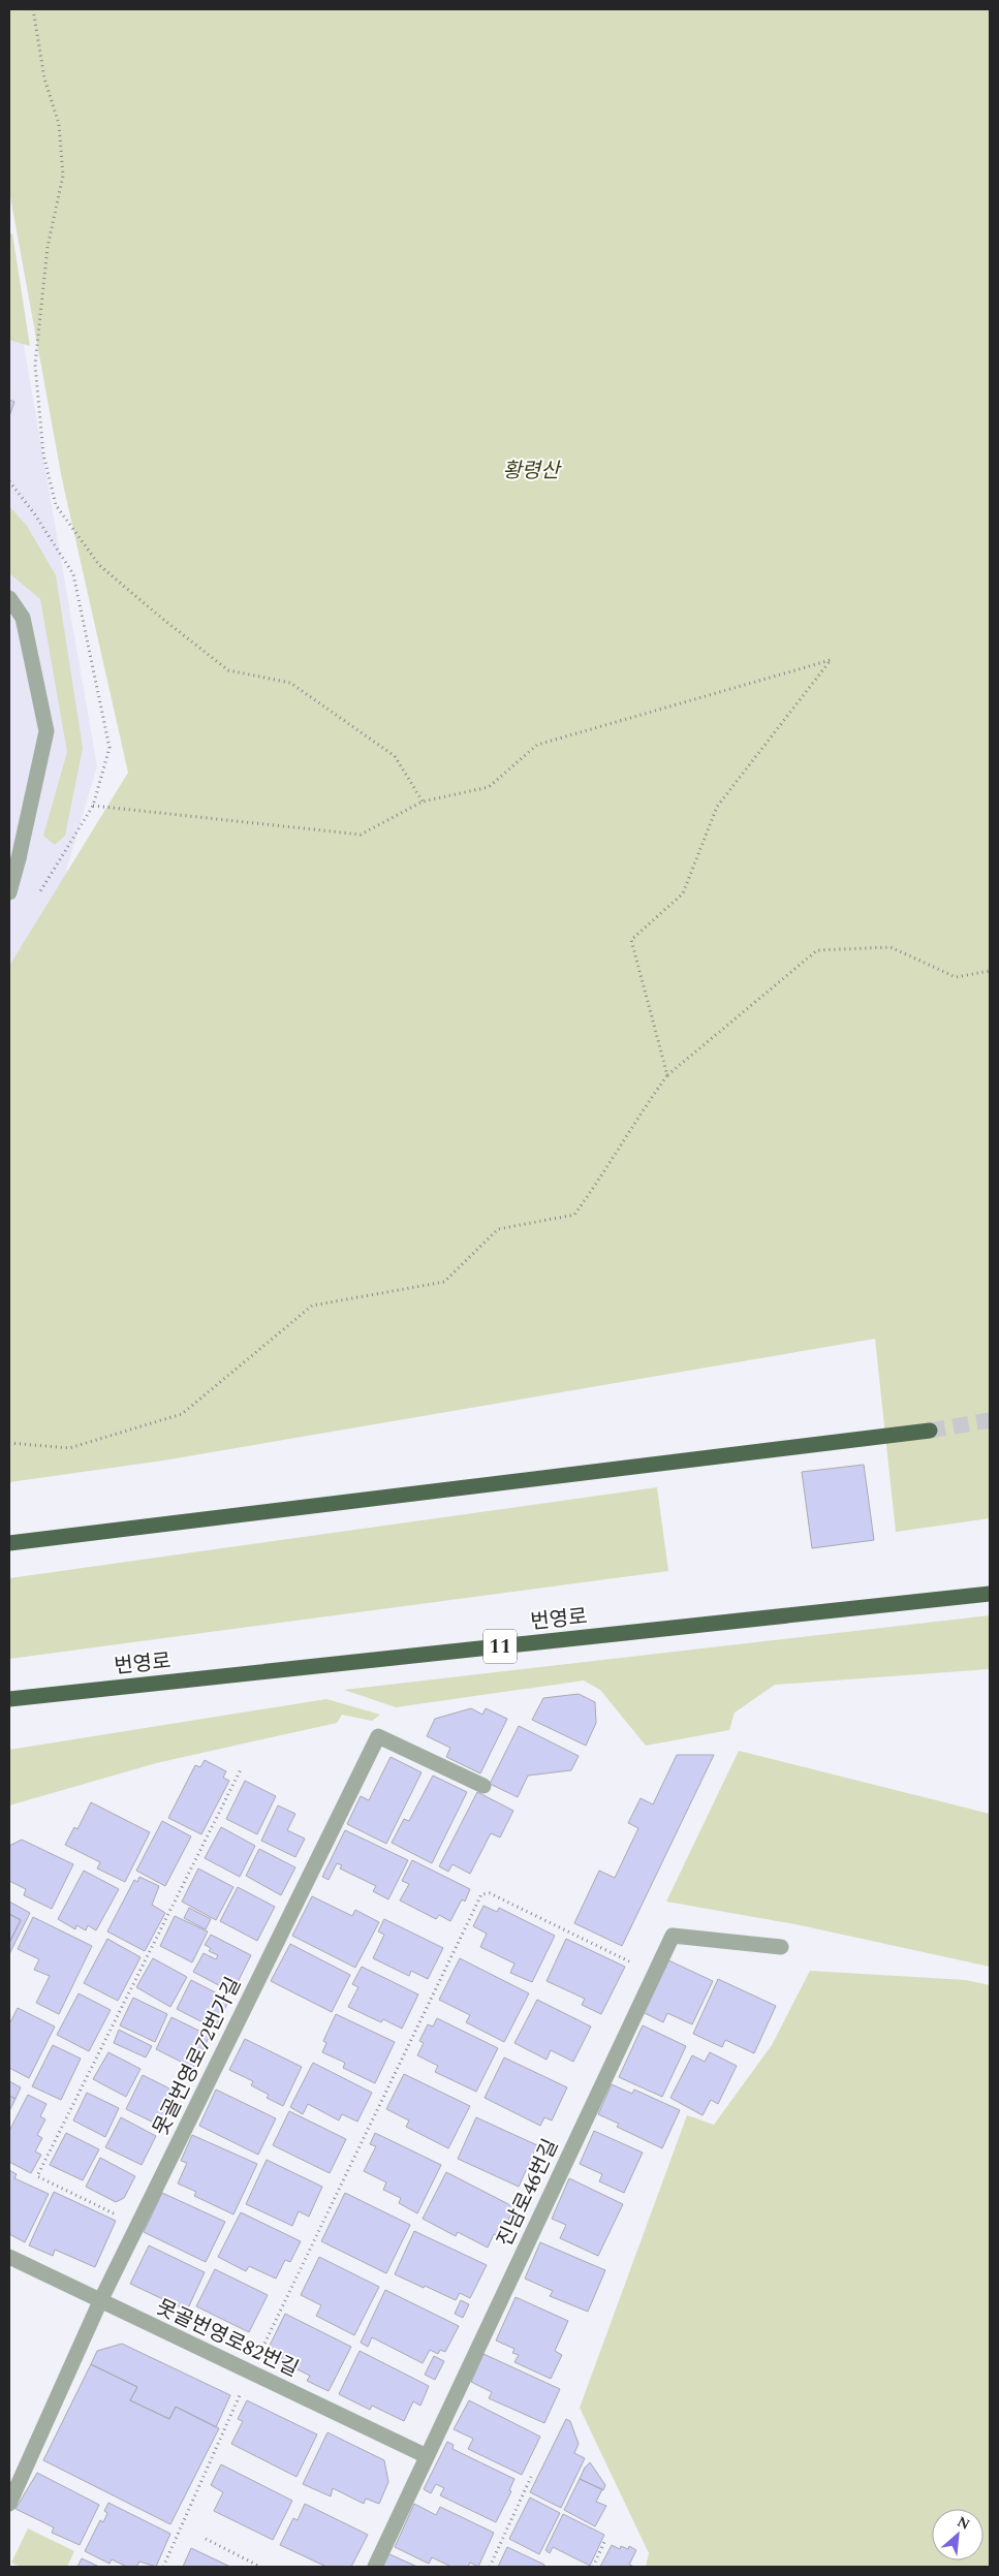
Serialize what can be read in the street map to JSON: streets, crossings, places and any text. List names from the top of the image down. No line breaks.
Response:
{"streets":{"highway":["번영로","11"],"street":["못골번영로72번가길","진남로46번길","못골번영로82번길"]},"crossings":[["못골번영로72번가길","못골번영로82번길"],["진남로46번길","못골번영로82번길"]],"parks":["황령산"],"north":"top right"}
